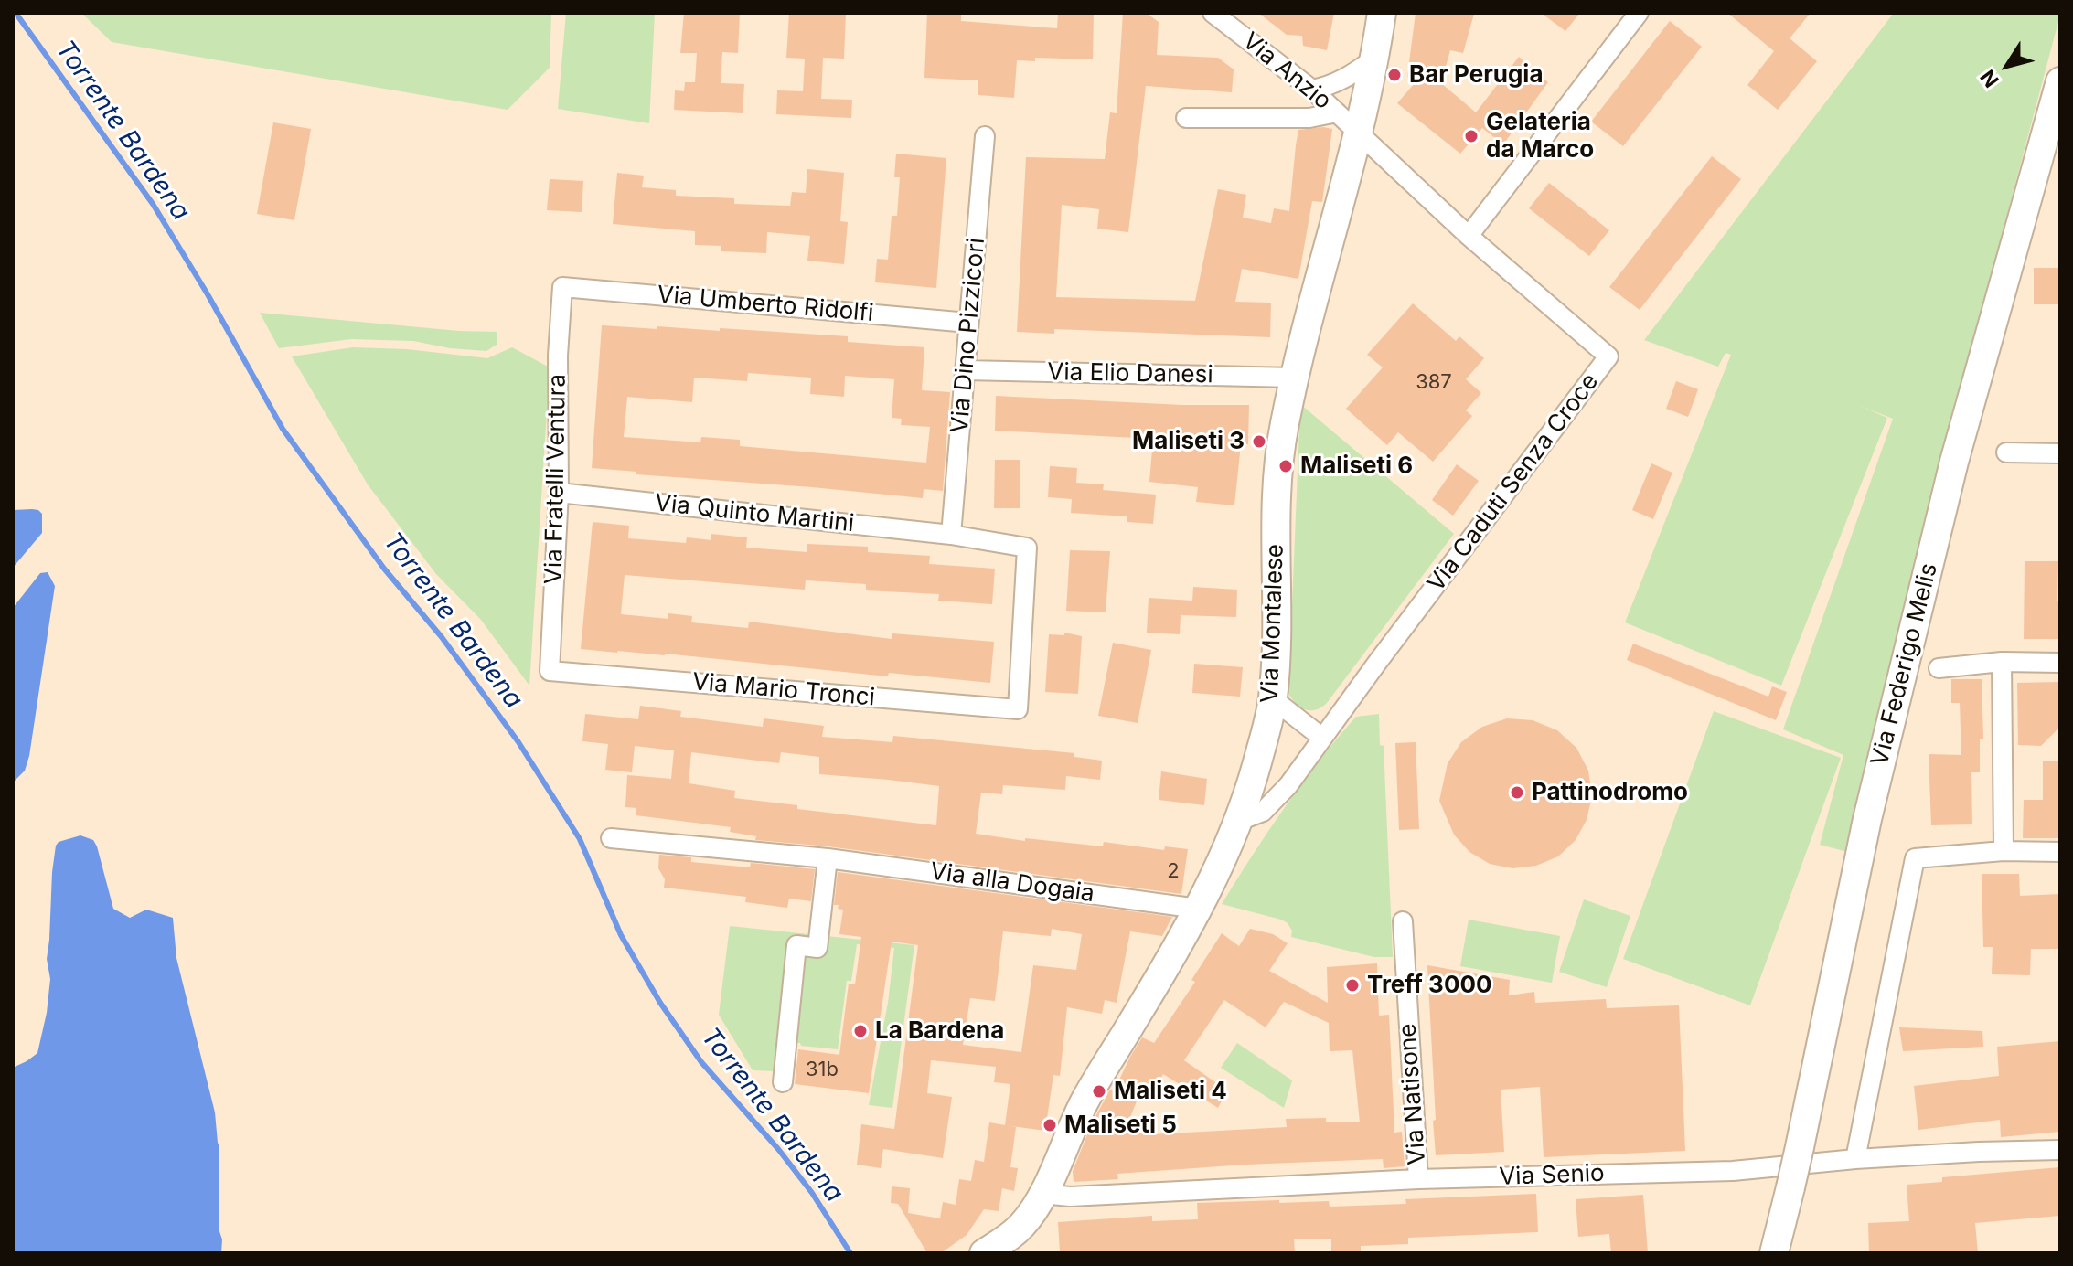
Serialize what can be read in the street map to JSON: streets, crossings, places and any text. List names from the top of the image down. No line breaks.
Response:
{"streets":{"street":["Via Anzio","Via Umberto Ridolfi","Via Dino Pizzicori","Via Elio Danesi","Via Fratelli Ventura","Via Caduti Senza Croce","Via Quinto Martini","Via Montalese","Via Federigo Melis","Via Mario Tronci","Via alla Dogaia","Via Natisone","Via Senio"]},"crossings":[["Via Anzio","Via Caduti Senza Croce"],["Via Anzio","Via Montalese"],["Via Umberto Ridolfi","Via Dino Pizzicori"],["Via Umberto Ridolfi","Via Fratelli Ventura"],["Via Dino Pizzicori","Via Elio Danesi"],["Via Dino Pizzicori","Via Quinto Martini"],["Via Elio Danesi","Via Montalese"],["Via Fratelli Ventura","Via Quinto Martini"],["Via Fratelli Ventura","Via Mario Tronci"],["Via Caduti Senza Croce","Via Montalese"],["Via Quinto Martini","Via Mario Tronci"],["Via Montalese","Via alla Dogaia"],["Via Montalese","Via Senio"],["Via Natisone","Via Senio"]],"water":["Torrente Bardena"],"places":["Bar Perugia","Gelateria da Marco","Maliseti 3","Maliseti 6","Pattinodromo","Treff 3000","La Bardena","Maliseti 4","Maliseti 5"],"house_numbers":["387","2","31b"],"north":"bottom left"}
